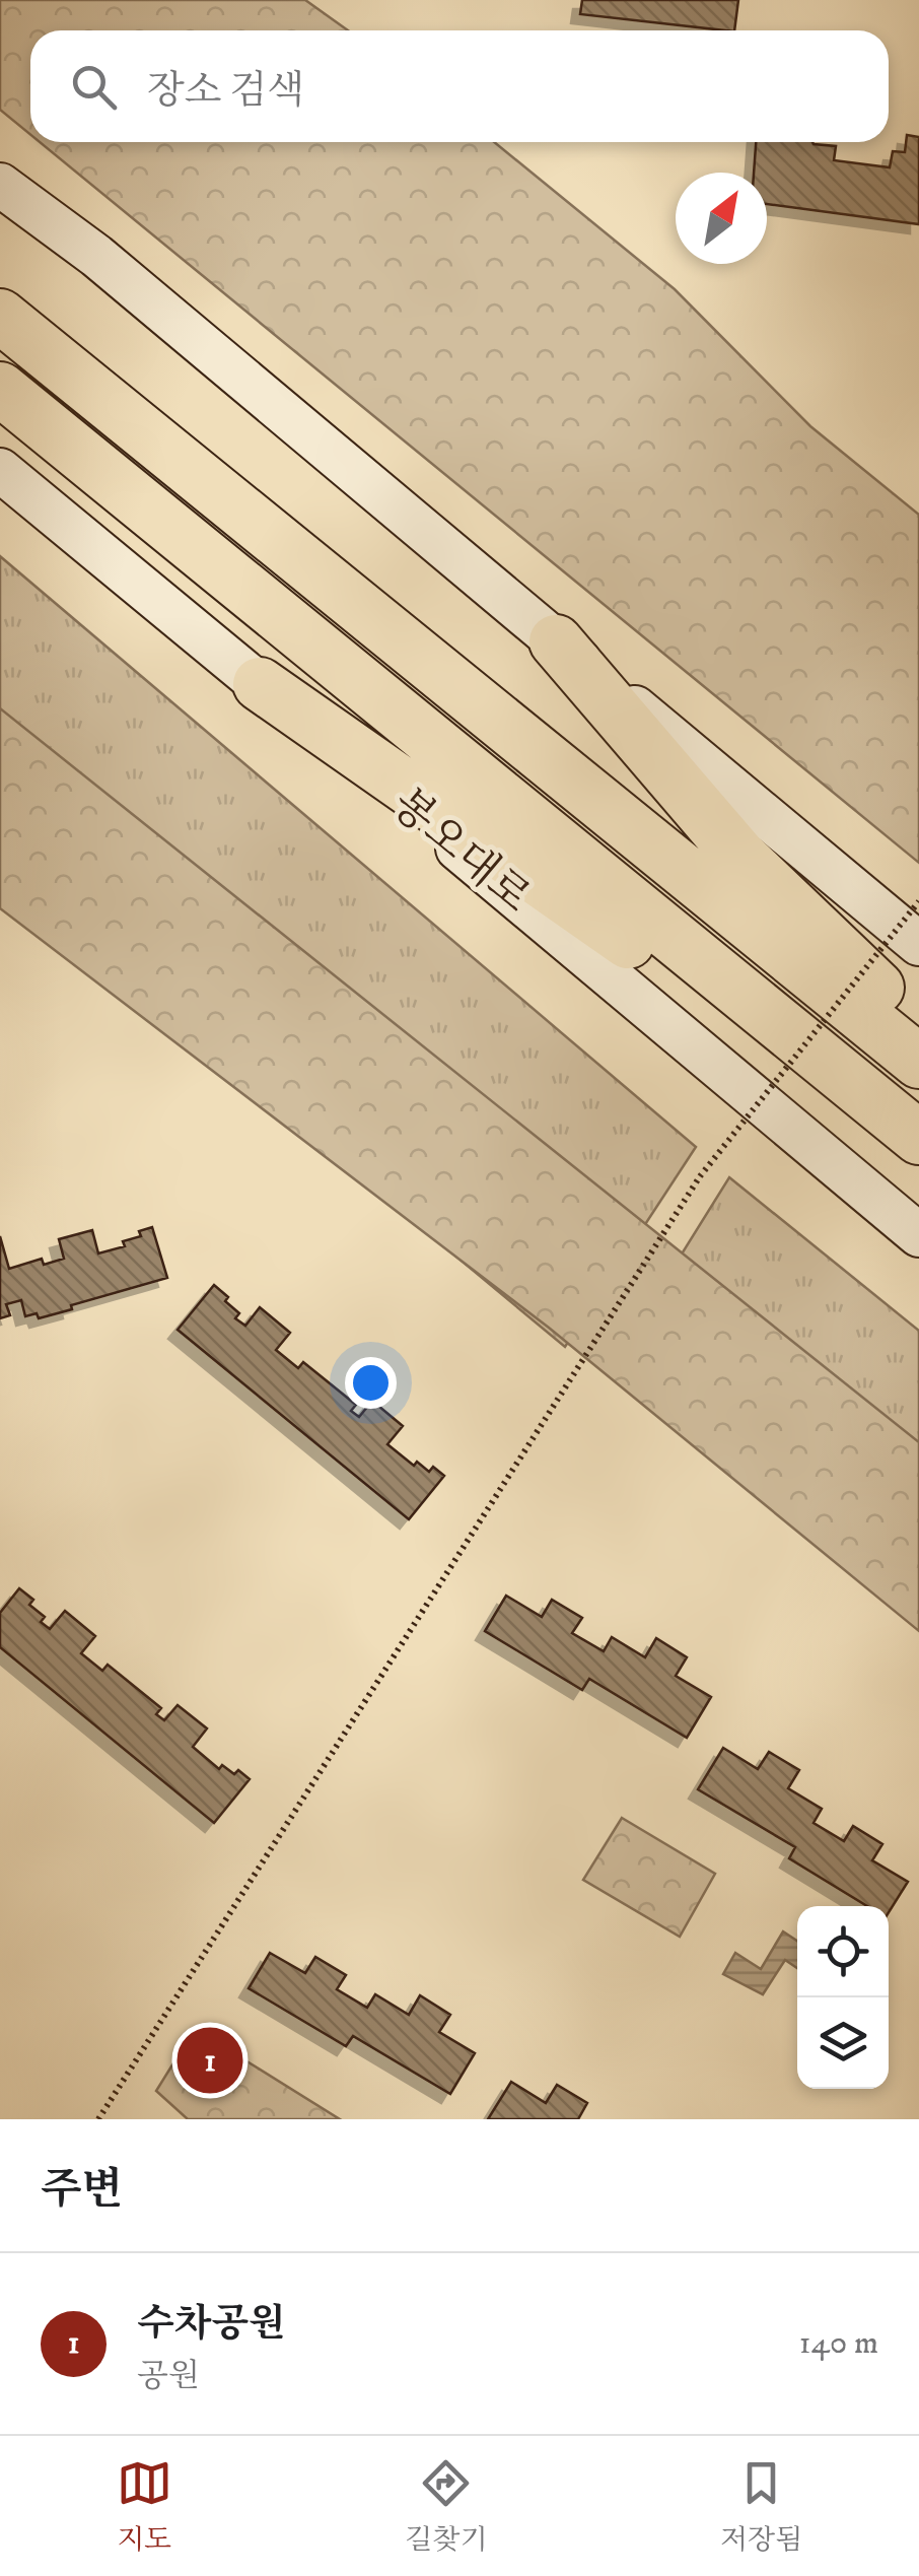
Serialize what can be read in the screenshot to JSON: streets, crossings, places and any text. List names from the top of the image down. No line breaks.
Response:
{"streets":{"highway":["봉오대로"]},"north":"top right","page":{"search":"장소 검색","pins":"1","heading":"주변","list":[{"mark":"1","name":"수차공원","note":"공원","value":"140 m"}],"nav":["지도","길찾기","저장됨"]}}
